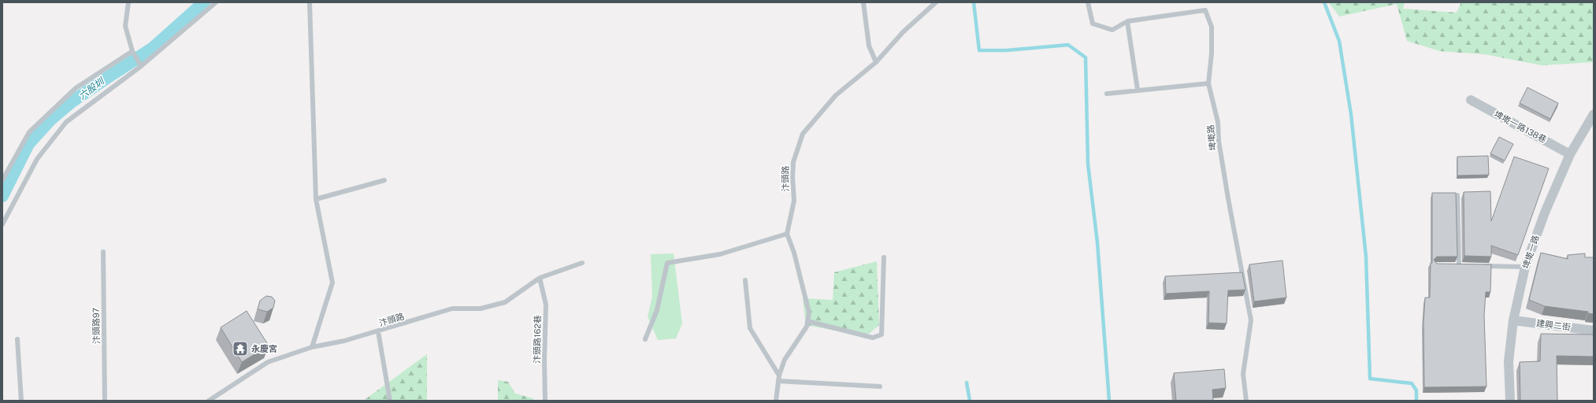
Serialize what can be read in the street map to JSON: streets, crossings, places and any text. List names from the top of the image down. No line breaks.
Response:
{"streets":{"street":["埤墘一路138巷","埤墘一路","建興二街"],"lane":["埤墘路","汴頭路","汴頭路97","汴頭路162巷"]},"crossings":[["埤墘一路138巷","埤墘一路"],["汴頭路","汴頭路162巷"],["埤墘一路","建興二街"]],"water":["六股圳"],"places":{"temple":["永慶宮"]}}
